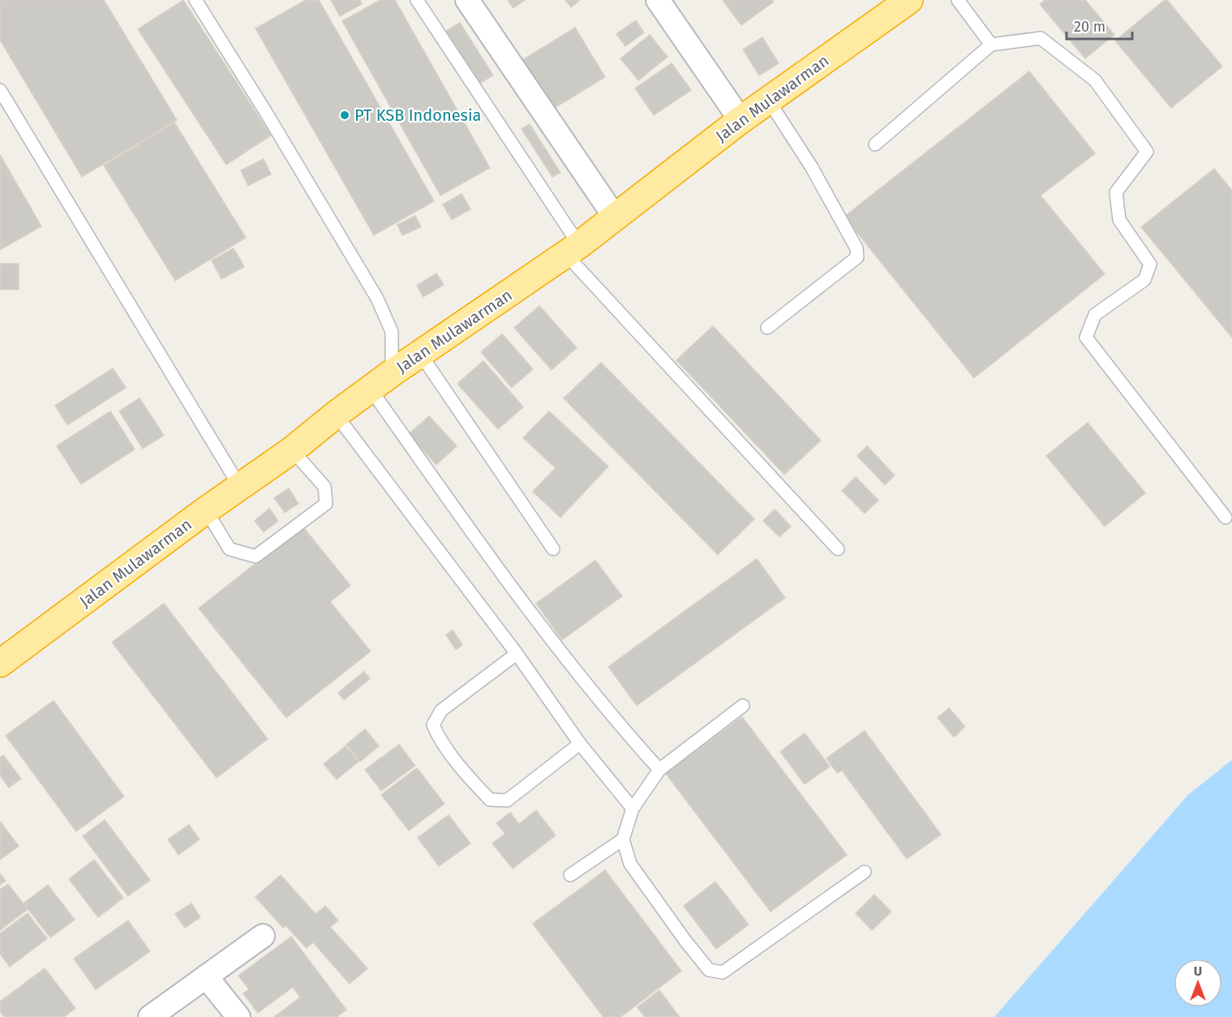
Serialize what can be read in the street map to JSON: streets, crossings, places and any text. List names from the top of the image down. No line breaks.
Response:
{"streets":{"highway":["Jalan Mulawarman"]},"places":["PT KSB Indonesia"],"scale_bar":"20 m","north":"top"}
